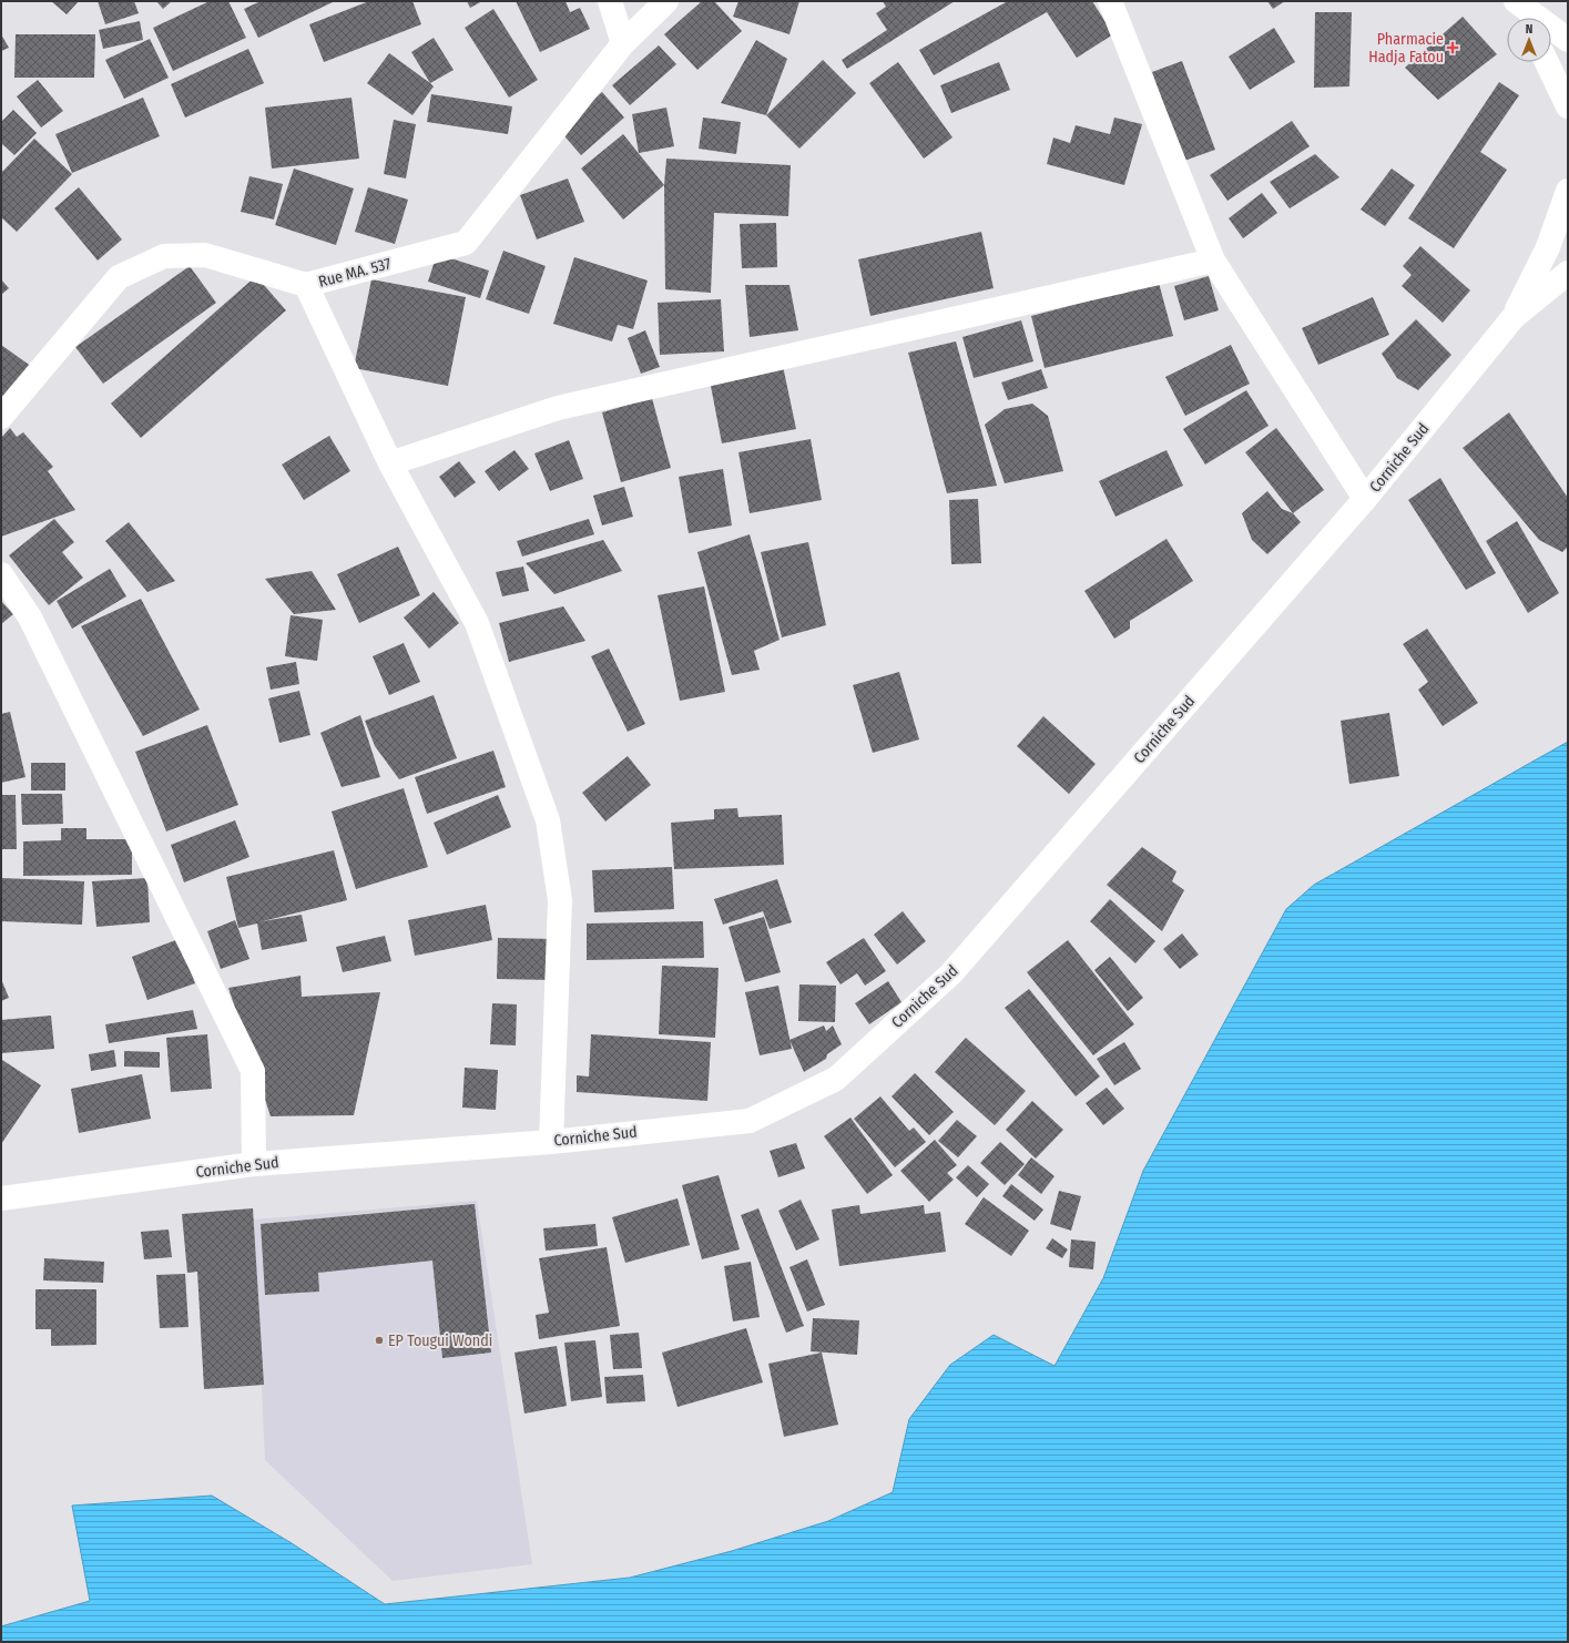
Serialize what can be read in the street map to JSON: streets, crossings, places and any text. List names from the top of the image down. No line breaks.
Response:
{"streets":{"street":["Rue MA. 537","Corniche Sud"]},"places":{"health":["Pharmacie Hadja Fatou"],"other":["EP Tougui Wondi"]},"north":"top"}
